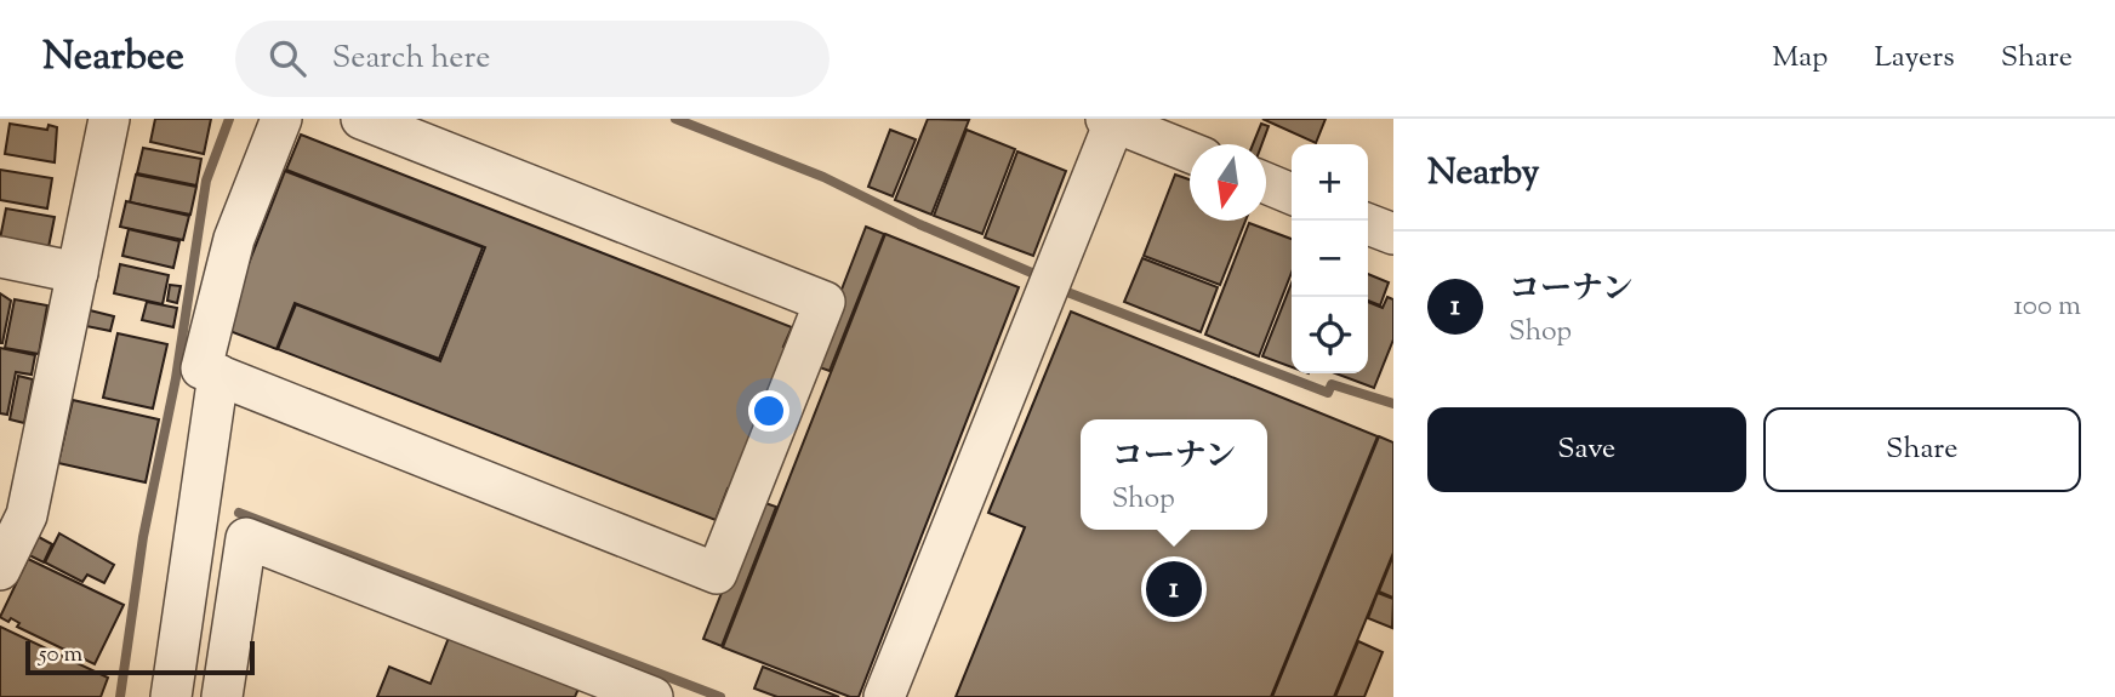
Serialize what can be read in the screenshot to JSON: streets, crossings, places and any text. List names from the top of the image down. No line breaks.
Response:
{"scale_bar":"50 m","north":"bottom","page":{"header":"Nearbee","search":"Search here","nav":["Map","Layers","Share"],"heading":"Nearby","map_buttons":["+","−"],"list":[{"mark":"1","name":"コーナン","note":"Shop","value":"100 m"}],"buttons":["Save","Share"],"popup":["コーナン","Shop"],"pins":"1","scale":"50 m"}}
